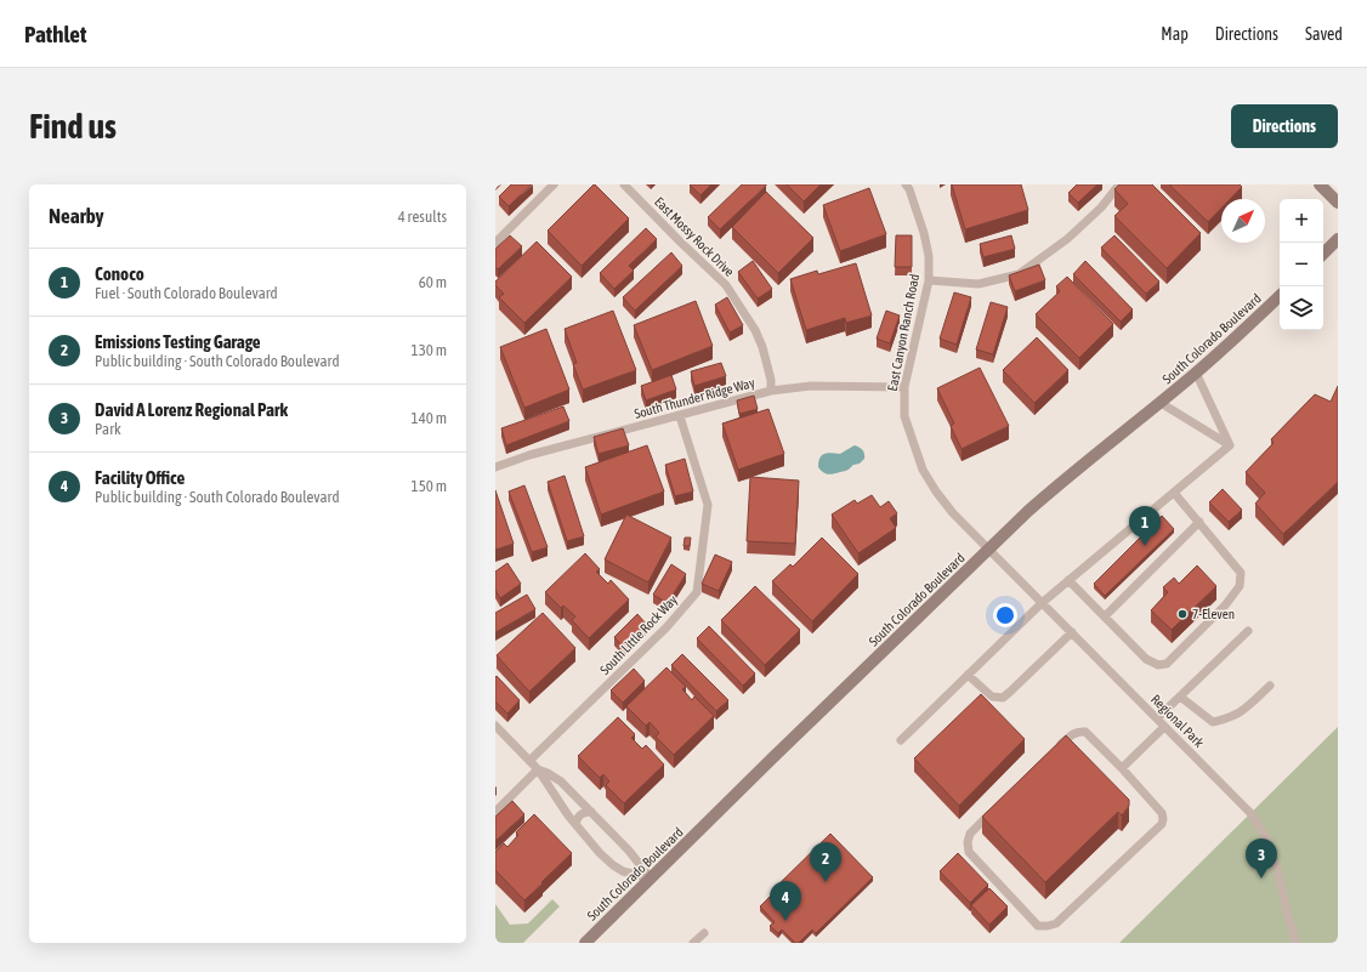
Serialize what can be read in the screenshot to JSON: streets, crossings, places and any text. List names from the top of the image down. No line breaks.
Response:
{"streets":{"main road":["South Colorado Boulevard"],"lane":["East Mossy Rock Drive","East Canyon Ranch Road","South Thunder Ridge Way","South Little Rock Way","Regional Park"]},"crossings":[["East Mossy Rock Drive","South Thunder Ridge Way"],["East Canyon Ranch Road","South Colorado Boulevard"],["East Canyon Ranch Road","South Thunder Ridge Way"],["East Canyon Ranch Road","Regional Park"],["South Colorado Boulevard","Regional Park"],["South Thunder Ridge Way","South Little Rock Way"]],"places":["7-Eleven"],"north":"top right","page":{"header":"Pathlet","nav":["Map","Directions","Saved"],"buttons":"Directions","title":"Find us","heading":["Nearby","4 results"],"map_buttons":["+","−"],"list":[{"mark":"1","name":"Conoco","note":"Fuel · South Colorado Boulevard","value":"60 m"},{"mark":"2","name":"Emissions Testing Garage","note":"Public building · South Colorado Boulevard","value":"130 m"},{"mark":"3","name":"David A Lorenz Regional Park","note":"Park","value":"140 m"},{"mark":"4","name":"Facility Office","note":"Public building · South Colorado Boulevard","value":"150 m"}],"pins":["1","3","2","4"]}}
